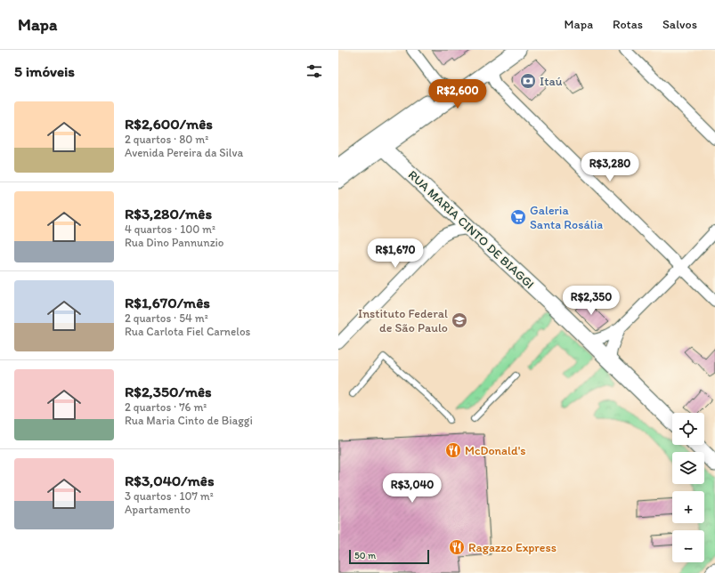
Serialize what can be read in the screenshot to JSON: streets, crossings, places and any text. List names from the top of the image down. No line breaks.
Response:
{"streets":{"main road":["RUA MARIA CINTO DE BIAGGI"]},"places":{"bank":["Itaú"],"supermarket":["Galeria Santa Rosália"],"school or university":["Instituto Federal de São Paulo"],"restaurant":["McDonald's","Ragazzo Express"]},"scale_bar":"50 m","page":{"header":"Mapa","nav":["Mapa","Rotas","Salvos"],"heading":"5 imóveis","price":["R$2,600","R$3,280","R$1,670","R$2,350","R$3,040"],"list":[{"name":"R$2,600/mês","note":"2 quartos · 80 m² · Avenida Pereira da Silva"},{"name":"R$3,280/mês","note":"4 quartos · 100 m² · Rua Dino Pannunzio"},{"name":"R$1,670/mês","note":"2 quartos · 54 m² · Rua Carlota Fiel Carnelos"},{"name":"R$2,350/mês","note":"2 quartos · 76 m² · Rua Maria Cinto de Biaggi"},{"name":"R$3,040/mês","note":"3 quartos · 107 m² · Apartamento"}],"map_buttons":["+","−"],"scale":"50 m"}}
